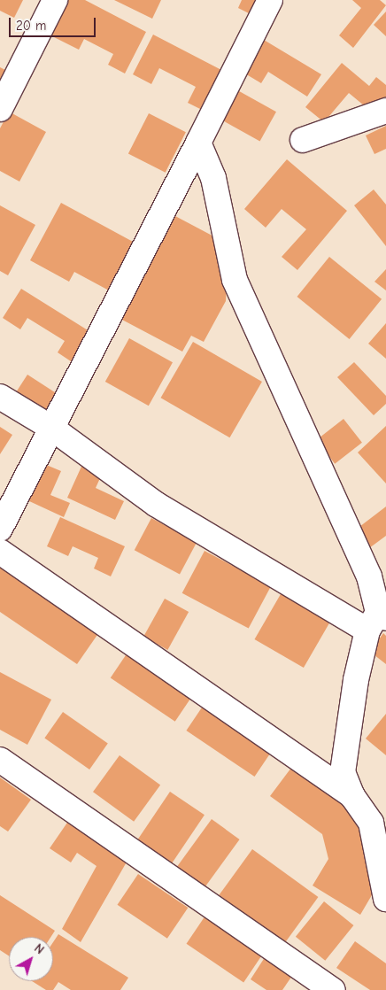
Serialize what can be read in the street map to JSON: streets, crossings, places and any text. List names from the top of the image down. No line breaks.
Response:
{"scale_bar":"20 m","north":"top right"}
